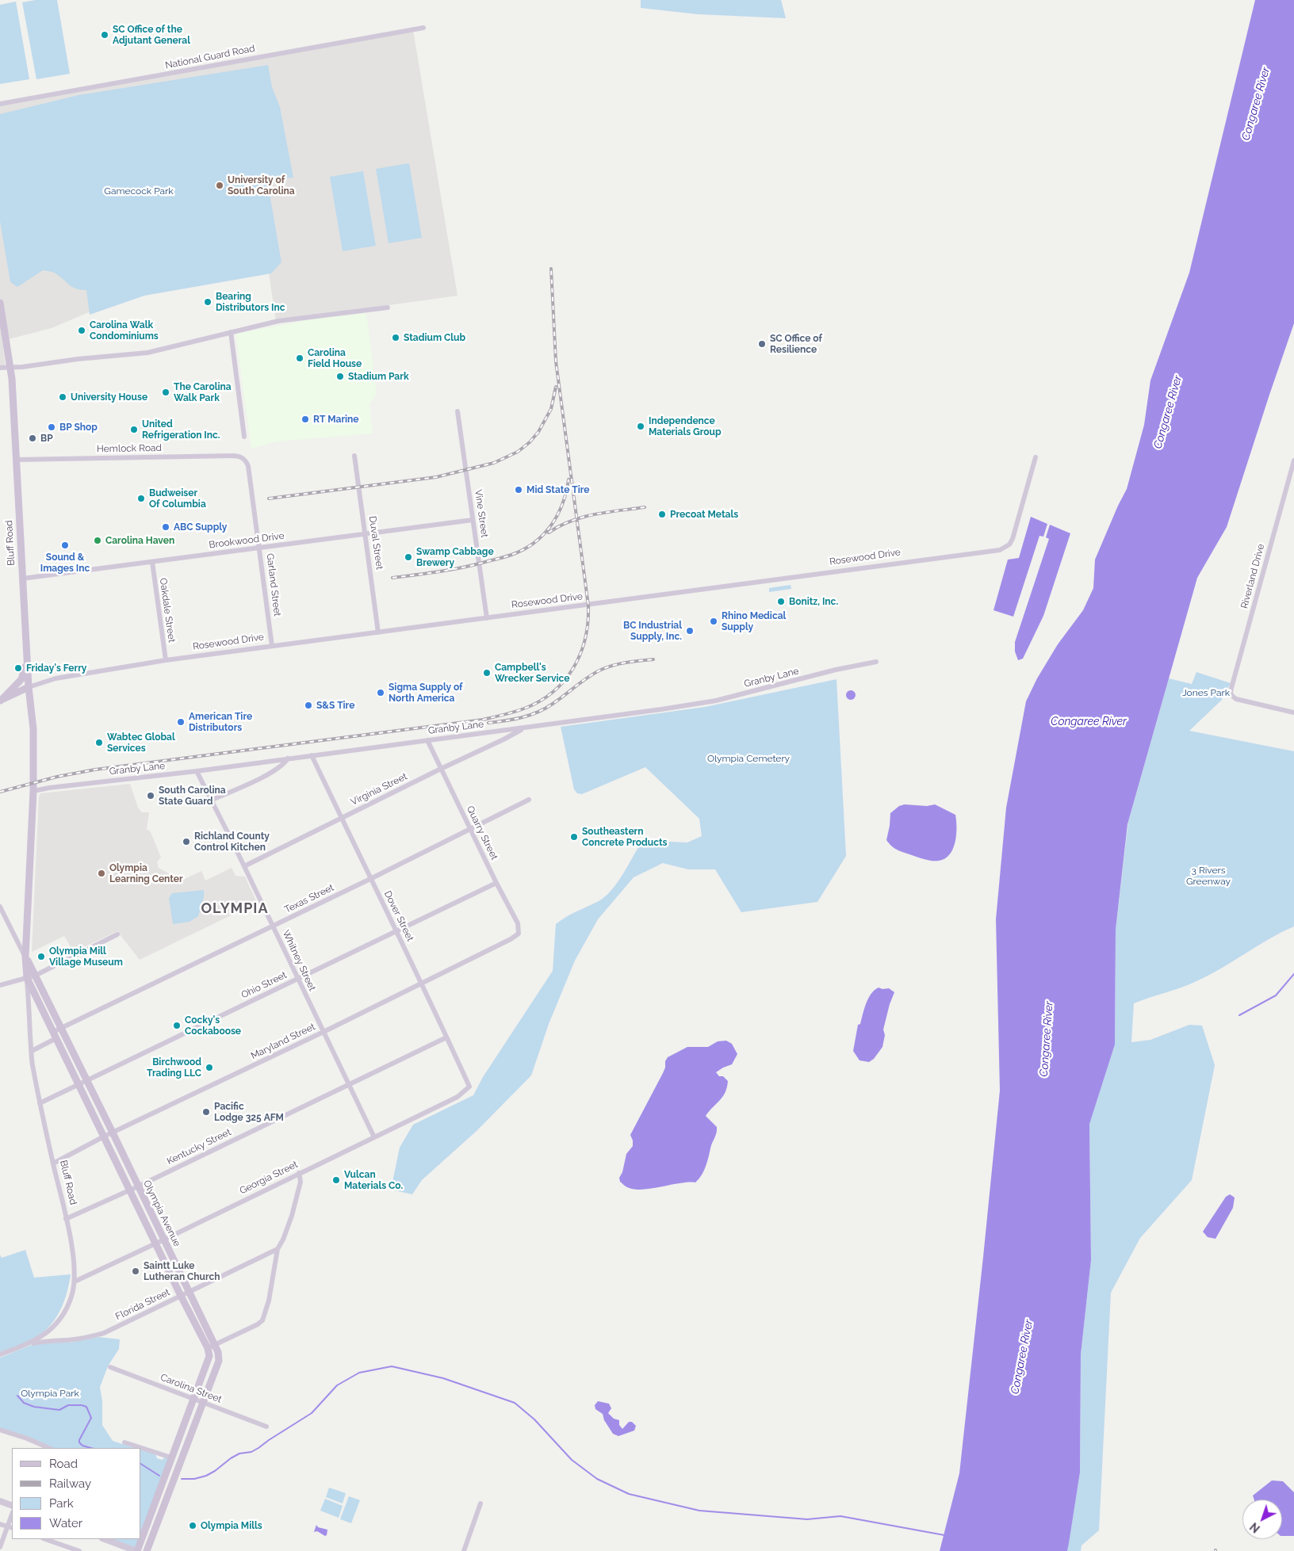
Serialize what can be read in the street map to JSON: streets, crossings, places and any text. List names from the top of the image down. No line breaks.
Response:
{"streets":{"main road":["Bluff Road","Rosewood Drive","Olympia Avenue"],"street":["National Guard Road","Hemlock Road","Vine Street","Brookwood Drive","Duval Street","Riverland Drive","Garland Street","Oakdale Street","Granby Lane","Virginia Street","Quarry Street","Texas Street","Dover Street","Whitney Street","Ohio Street","Maryland Street","Kentucky Street","Georgia Street","Florida Street","Carolina Street"]},"crossings":[["Hemlock Road","Bluff Road"],["Hemlock Road","Garland Street"],["Vine Street","Brookwood Drive"],["Vine Street","Rosewood Drive"],["Brookwood Drive","Bluff Road"],["Brookwood Drive","Duval Street"],["Brookwood Drive","Garland Street"],["Brookwood Drive","Oakdale Street"],["Bluff Road","Rosewood Drive"],["Bluff Road","Granby Lane"],["Bluff Road","Texas Street"],["Bluff Road","Ohio Street"],["Bluff Road","Maryland Street"],["Bluff Road","Kentucky Street"],["Bluff Road","Georgia Street"],["Bluff Road","Olympia Avenue"],["Bluff Road","Florida Street"],["Duval Street","Rosewood Drive"],["Rosewood Drive","Garland Street"],["Rosewood Drive","Oakdale Street"],["Granby Lane","Virginia Street"],["Granby Lane","Quarry Street"],["Granby Lane","Dover Street"],["Granby Lane","Whitney Street"],["Virginia Street","Quarry Street"],["Virginia Street","Dover Street"],["Virginia Street","Whitney Street"],["Quarry Street","Texas Street"],["Quarry Street","Ohio Street"],["Quarry Street","Maryland Street"],["Texas Street","Dover Street"],["Texas Street","Whitney Street"],["Texas Street","Olympia Avenue"],["Dover Street","Ohio Street"],["Dover Street","Maryland Street"],["Dover Street","Kentucky Street"],["Dover Street","Georgia Street"],["Whitney Street","Ohio Street"],["Whitney Street","Maryland Street"],["Whitney Street","Kentucky Street"],["Whitney Street","Georgia Street"],["Ohio Street","Olympia Avenue"],["Maryland Street","Olympia Avenue"],["Kentucky Street","Olympia Avenue"],["Georgia Street","Olympia Avenue"],["Olympia Avenue","Florida Street"],["Olympia Avenue","Carolina Street"]],"districts":["OLYMPIA"],"water":["Congaree River"],"parks":["Gamecock Park","Jones Park","Olympia Cemetery","3 Rivers Greenway","Olympia Park"],"places":["SC Office of the Adjutant General","University of South Carolina","Bearing Distributors Inc","Carolina Walk Condominiums","Stadium Club","SC Office of Resilience","Carolina Field House","Stadium Park","The Carolina Walk Park","University House","RT Marine","Independence Materials Group","BP Shop","United Refrigeration Inc.","BP","Mid State Tire","Budweiser Of Columbia","Precoat Metals","ABC Supply","Carolina Haven","Sound & Images Inc","Swamp Cabbage Brewery","Bonitz, Inc.","Rhino Medical Supply","BC Industrial Supply, Inc.","Friday's Ferry","Campbell's Wrecker Service","Sigma Supply of North America","S&S Tire","American Tire Distributors","Wabtec Global Services","South Carolina State Guard","Southeastern Concrete Products","Richland County Control Kitchen","Olympia Learning Center","Olympia Mill Village Museum","Cocky's Cockaboose","Birchwood Trading LLC","Pacific Lodge 325 AFM","Vulcan Materials Co.","Saintt Luke Lutheran Church","Olympia Mills"],"legend":["Road","Railway","Park","Water"],"north":"bottom left"}
